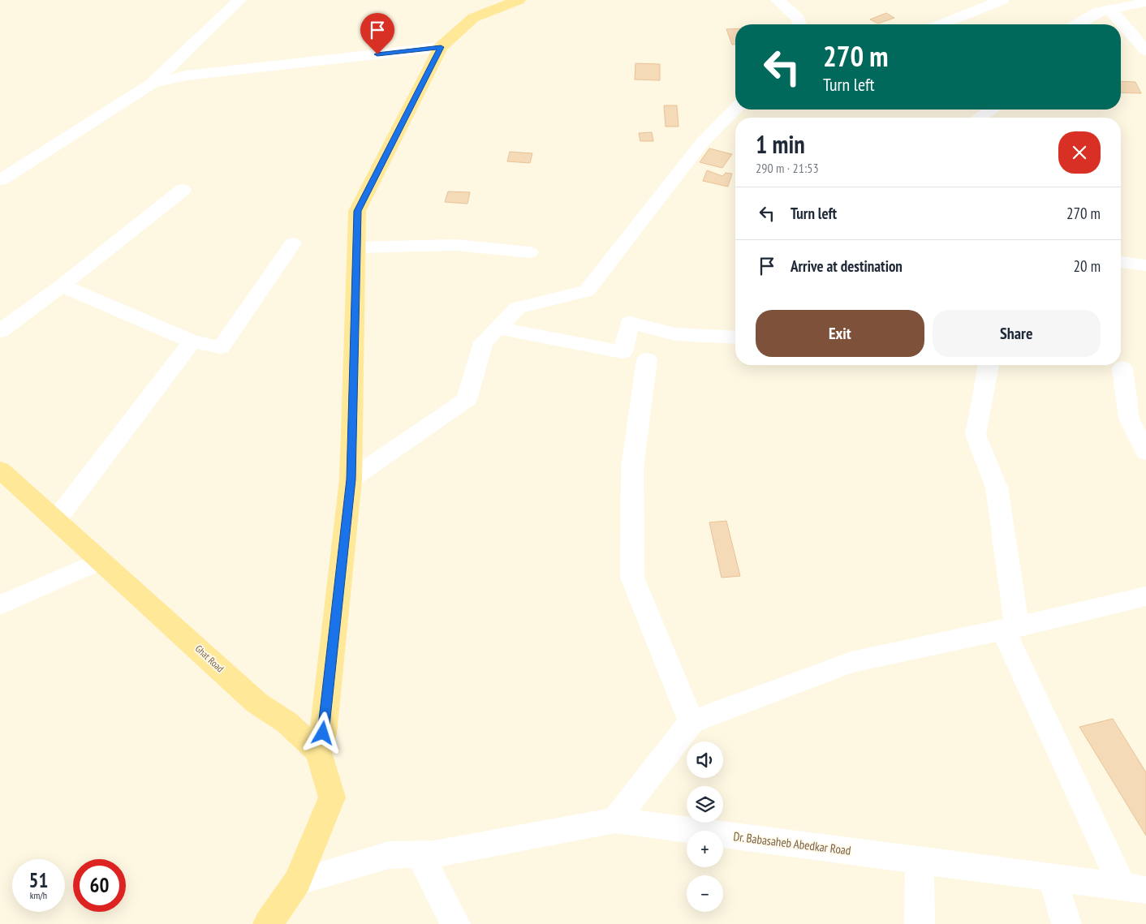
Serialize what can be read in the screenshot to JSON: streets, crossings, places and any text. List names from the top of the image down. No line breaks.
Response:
{"streets":{"main road":["Ghat Road"],"street":["Dr. Babasaheb Abedkar Road"]},"crossings":[["Ghat Road","Dr. Babasaheb Abedkar Road"]],"page":{"turn":["270 m","Turn left"],"heading":["1 min","290 m · 21:53"],"list":[{"name":"Turn left","value":"270 m"},{"name":"Arrive at destination","value":"20 m"}],"buttons":["Exit","Share"],"map_buttons":["+","−"],"speed":"51 km/h","limit":"60"}}
